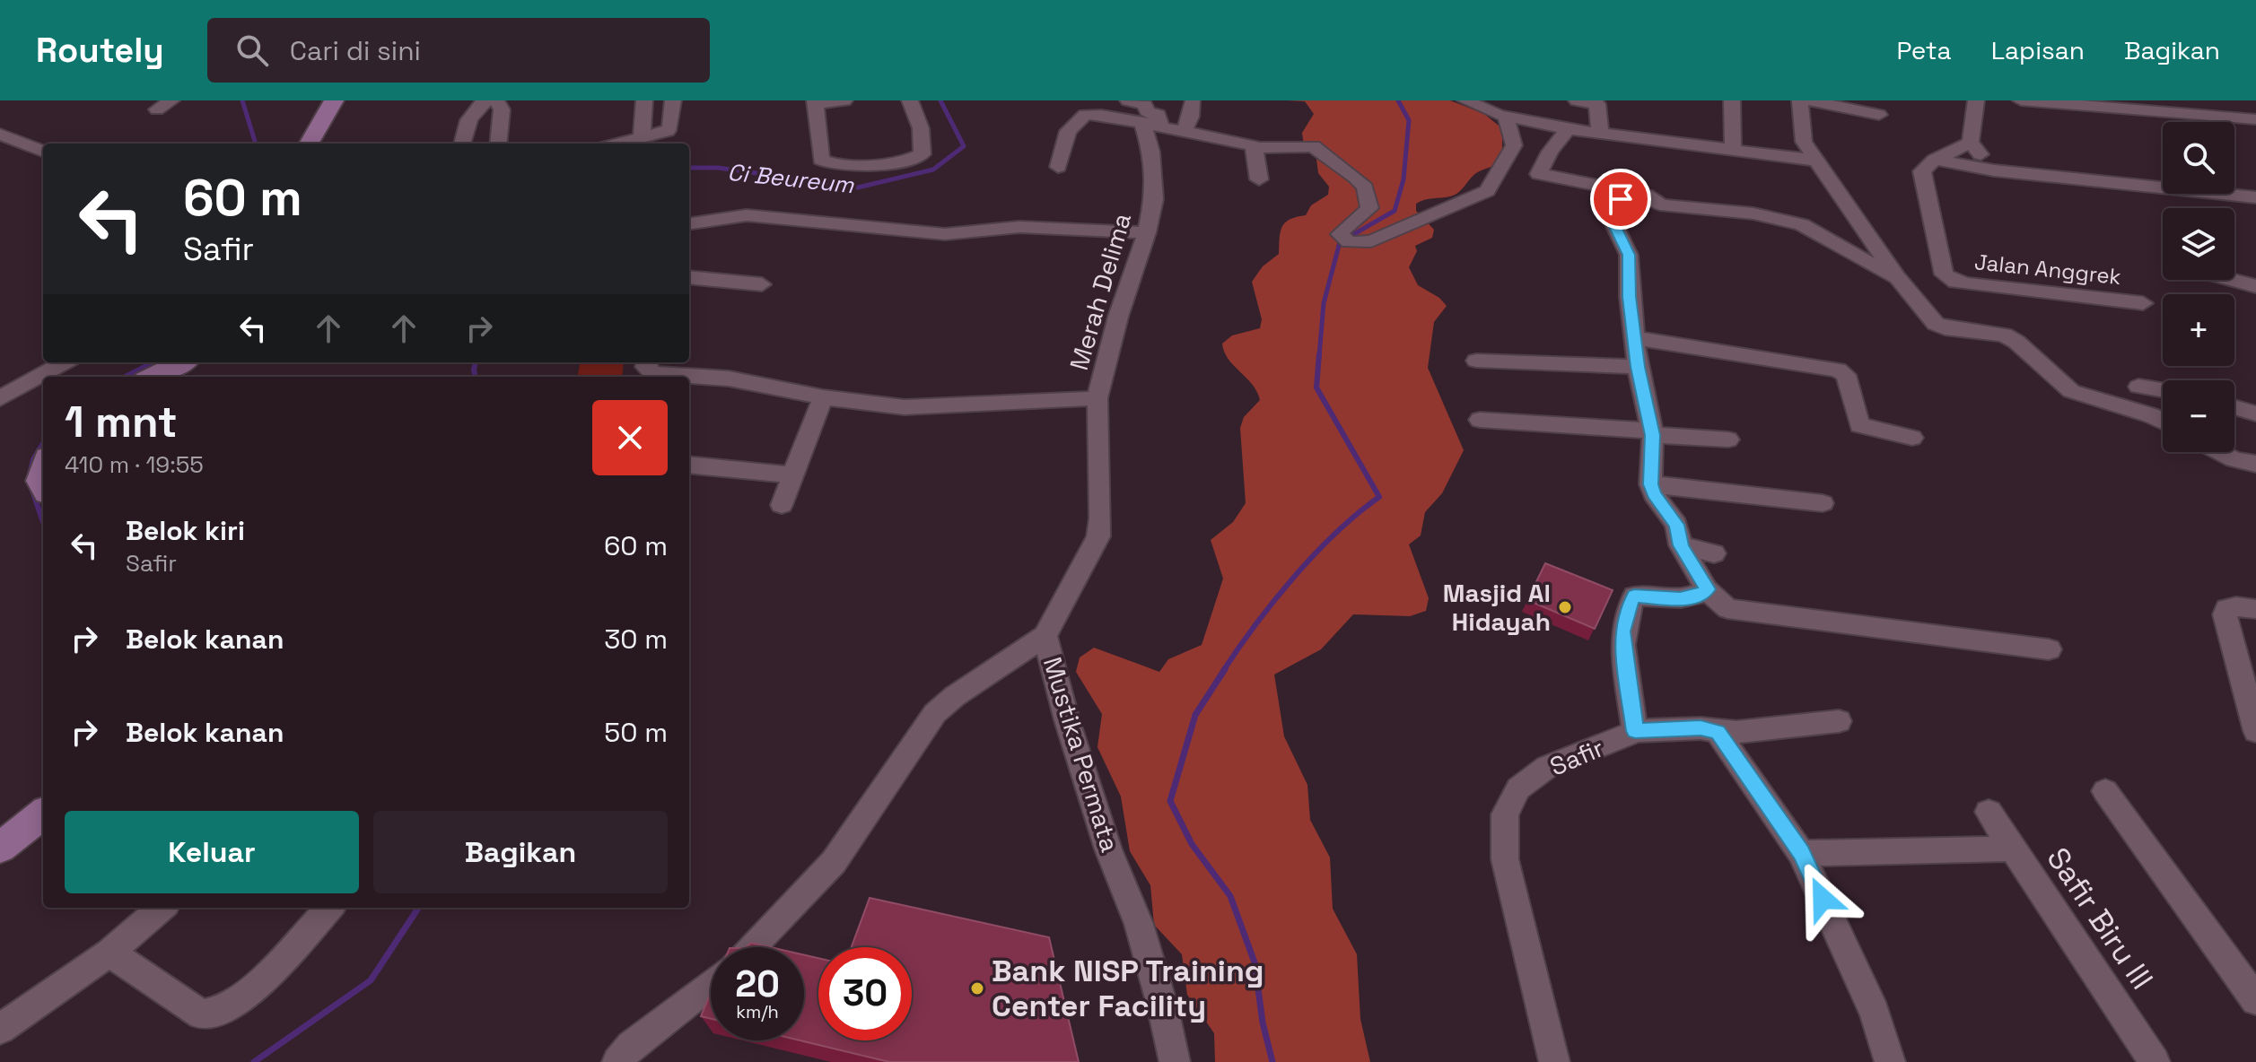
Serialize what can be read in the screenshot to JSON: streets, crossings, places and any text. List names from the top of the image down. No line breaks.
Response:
{"streets":{"street":["Jalan Anggrek","Merah Delima","Mustika Permata","Safir","Safir Biru III"]},"crossings":[["Merah Delima","Mustika Permata"]],"water":["Ci Beureum"],"places":["Masjid Al Hidayah","Bank NISP Training Center Facility"],"page":{"header":"Routely","search":"Cari di sini","nav":["Peta","Lapisan","Bagikan"],"map_buttons":["+","−"],"turn":["60 m","Safir"],"heading":["1 mnt","410 m · 19:55"],"list":[{"name":"Belok kiri","note":"Safir","value":"60 m"},{"name":"Belok kanan","value":"30 m"},{"name":"Belok kanan","value":"50 m"}],"buttons":["Keluar","Bagikan"],"speed":"20 km/h","limit":"30"}}
